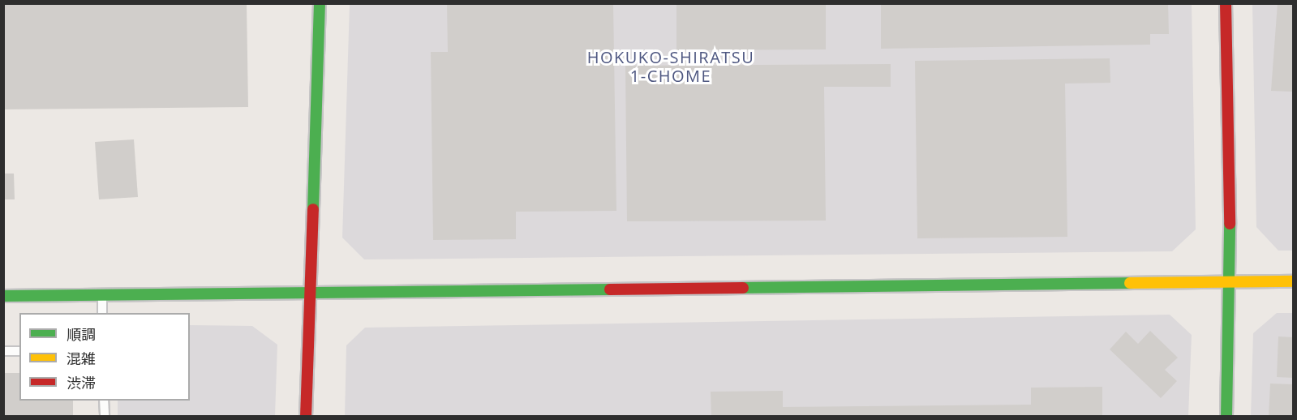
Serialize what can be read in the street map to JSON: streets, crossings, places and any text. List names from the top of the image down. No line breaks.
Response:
{"districts":["HOKUKO-SHIRATSU 1-CHOME"],"legend":["順調","混雑","渋滞"]}
